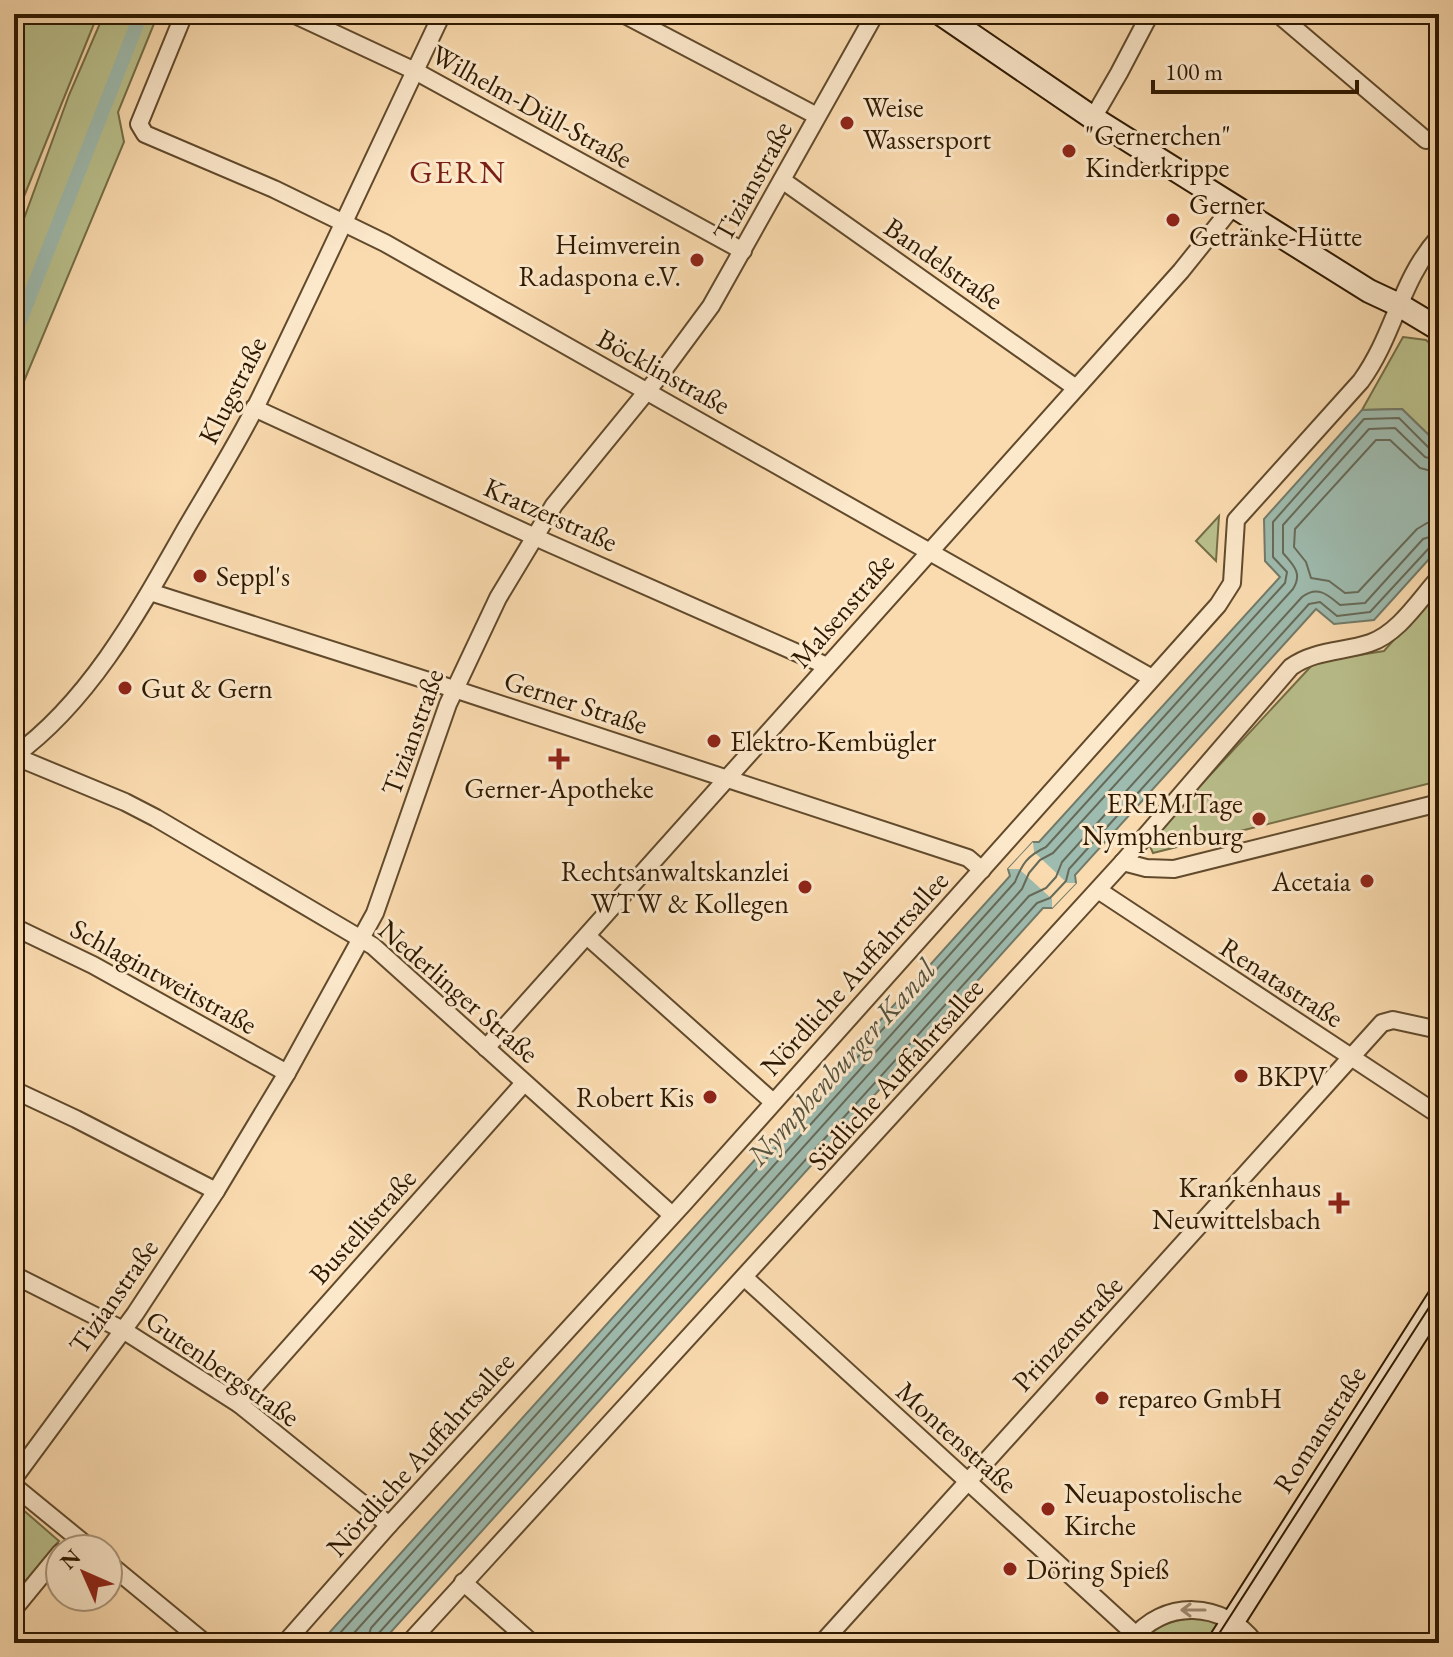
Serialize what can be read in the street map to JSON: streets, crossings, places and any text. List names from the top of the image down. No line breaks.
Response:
{"streets":{"street":["Wilhelm-Düll-Straße","Tizianstraße","Bandelstraße","Böcklinstraße","Klugstraße","Kratzerstraße","Malsenstraße","Gerner Straße","Nördliche Auffahrtsallee","Schlagintweitstraße","Renatastraße","Nederlinger Straße","Südliche Auffahrtsallee","Bustellistraße","Prinzenstraße","Gutenbergstraße","Romanstraße","Montenstraße"]},"crossings":[["Wilhelm-Düll-Straße","Tizianstraße"],["Wilhelm-Düll-Straße","Klugstraße"],["Tizianstraße","Bandelstraße"],["Tizianstraße","Böcklinstraße"],["Tizianstraße","Kratzerstraße"],["Tizianstraße","Gerner Straße"],["Tizianstraße","Schlagintweitstraße"],["Tizianstraße","Nederlinger Straße"],["Tizianstraße","Gutenbergstraße"],["Bandelstraße","Malsenstraße"],["Böcklinstraße","Klugstraße"],["Böcklinstraße","Malsenstraße"],["Böcklinstraße","Nördliche Auffahrtsallee"],["Klugstraße","Kratzerstraße"],["Klugstraße","Gerner Straße"],["Klugstraße","Nederlinger Straße"],["Kratzerstraße","Malsenstraße"],["Malsenstraße","Gerner Straße"],["Malsenstraße","Nederlinger Straße"],["Gerner Straße","Nördliche Auffahrtsallee"],["Nördliche Auffahrtsallee","Nederlinger Straße"],["Nördliche Auffahrtsallee","Gutenbergstraße"],["Renatastraße","Südliche Auffahrtsallee"],["Renatastraße","Prinzenstraße"],["Nederlinger Straße","Bustellistraße"],["Südliche Auffahrtsallee","Montenstraße"],["Bustellistraße","Gutenbergstraße"],["Prinzenstraße","Montenstraße"]],"districts":["GERN"],"water":["Nymphenburger Kanal"],"places":{"other":["Weise Wassersport","\"Gernerchen\" Kinderkrippe","Gerner Getränke-Hütte","Heimverein Radaspona e.V.","Seppl's","Gut & Gern","Elektro-Kembügler","EREMITage Nymphenburg","Acetaia","Rechtsanwaltskanzlei WTW & Kollegen","BKPV","Robert Kis","repareo GmbH","Neuapostolische Kirche","Döring Spieß"],"health":["Gerner-Apotheke","Krankenhaus Neuwittelsbach"]},"scale_bar":"100 m","north":"top left"}
